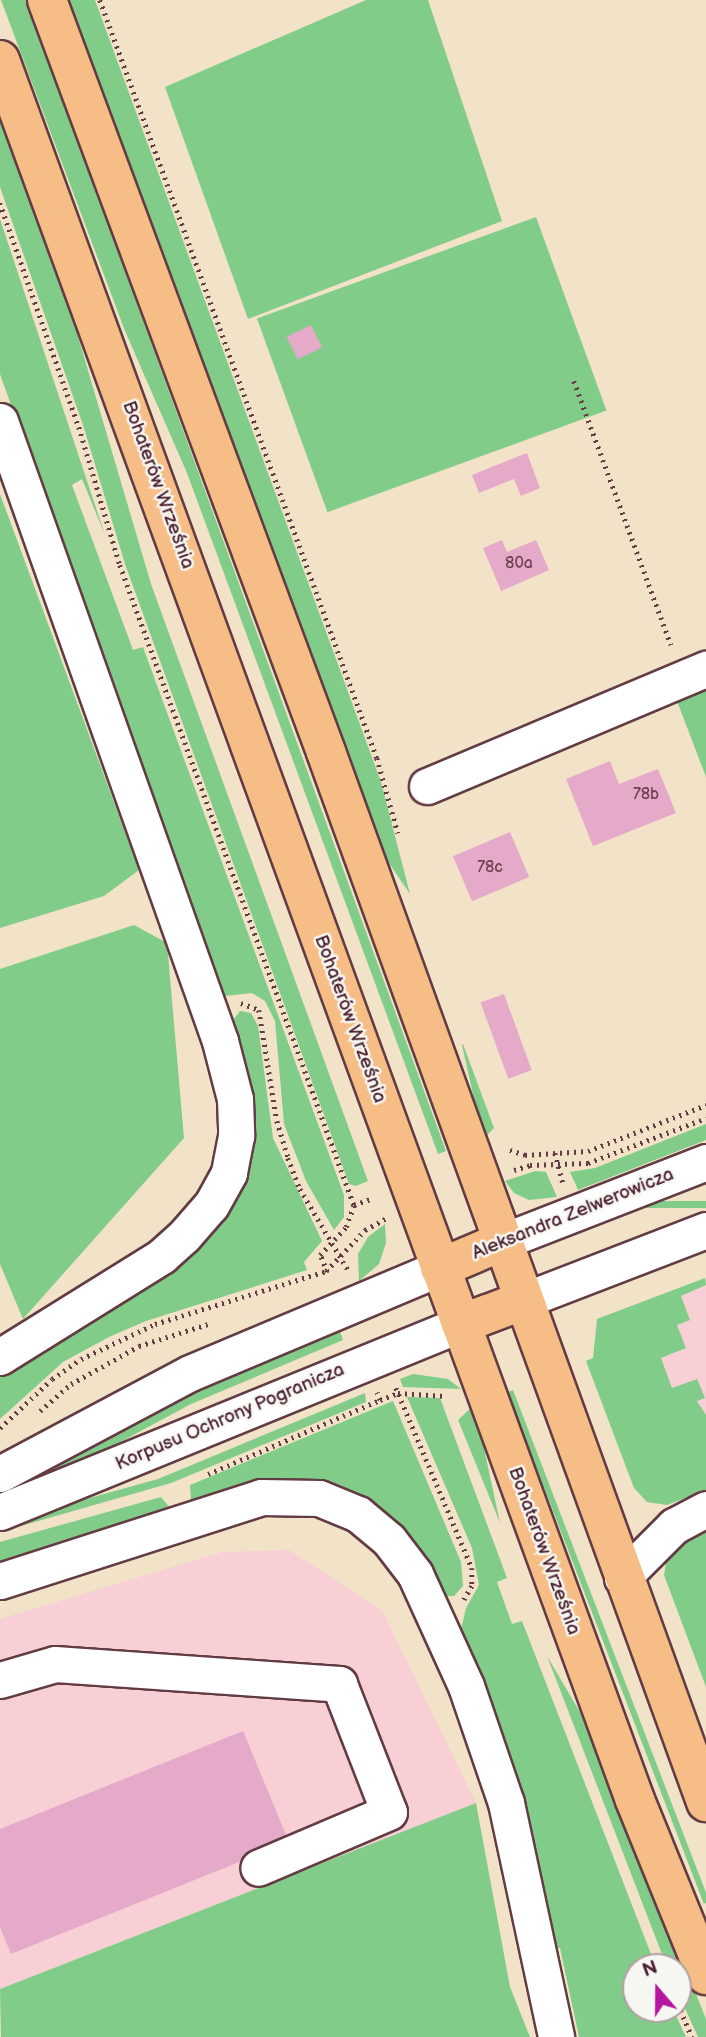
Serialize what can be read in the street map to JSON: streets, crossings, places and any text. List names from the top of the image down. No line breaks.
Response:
{"streets":{"main road":["Bohaterów Września","Aleksandra Zelwerowicza"],"street":["Korpusu Ochrony Pogranicza"]},"crossings":[["Bohaterów Września","Aleksandra Zelwerowicza"],["Bohaterów Września","Korpusu Ochrony Pogranicza"]],"house_numbers":["80a","78b","78c"],"north":"top"}
